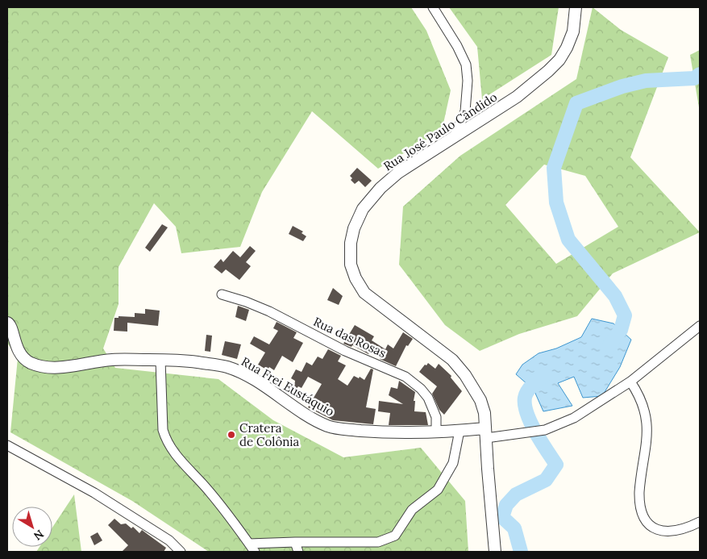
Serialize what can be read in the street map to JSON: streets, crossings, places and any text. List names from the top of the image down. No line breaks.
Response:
{"streets":{"street":["Rua José Paulo Cândido","Rua das Rosas","Rua Frei Eustáquio"]},"crossings":[["Rua José Paulo Cândido","Rua Frei Eustáquio"],["Rua das Rosas","Rua Frei Eustáquio"]],"places":["Cratera de Colônia"],"north":"bottom right"}
